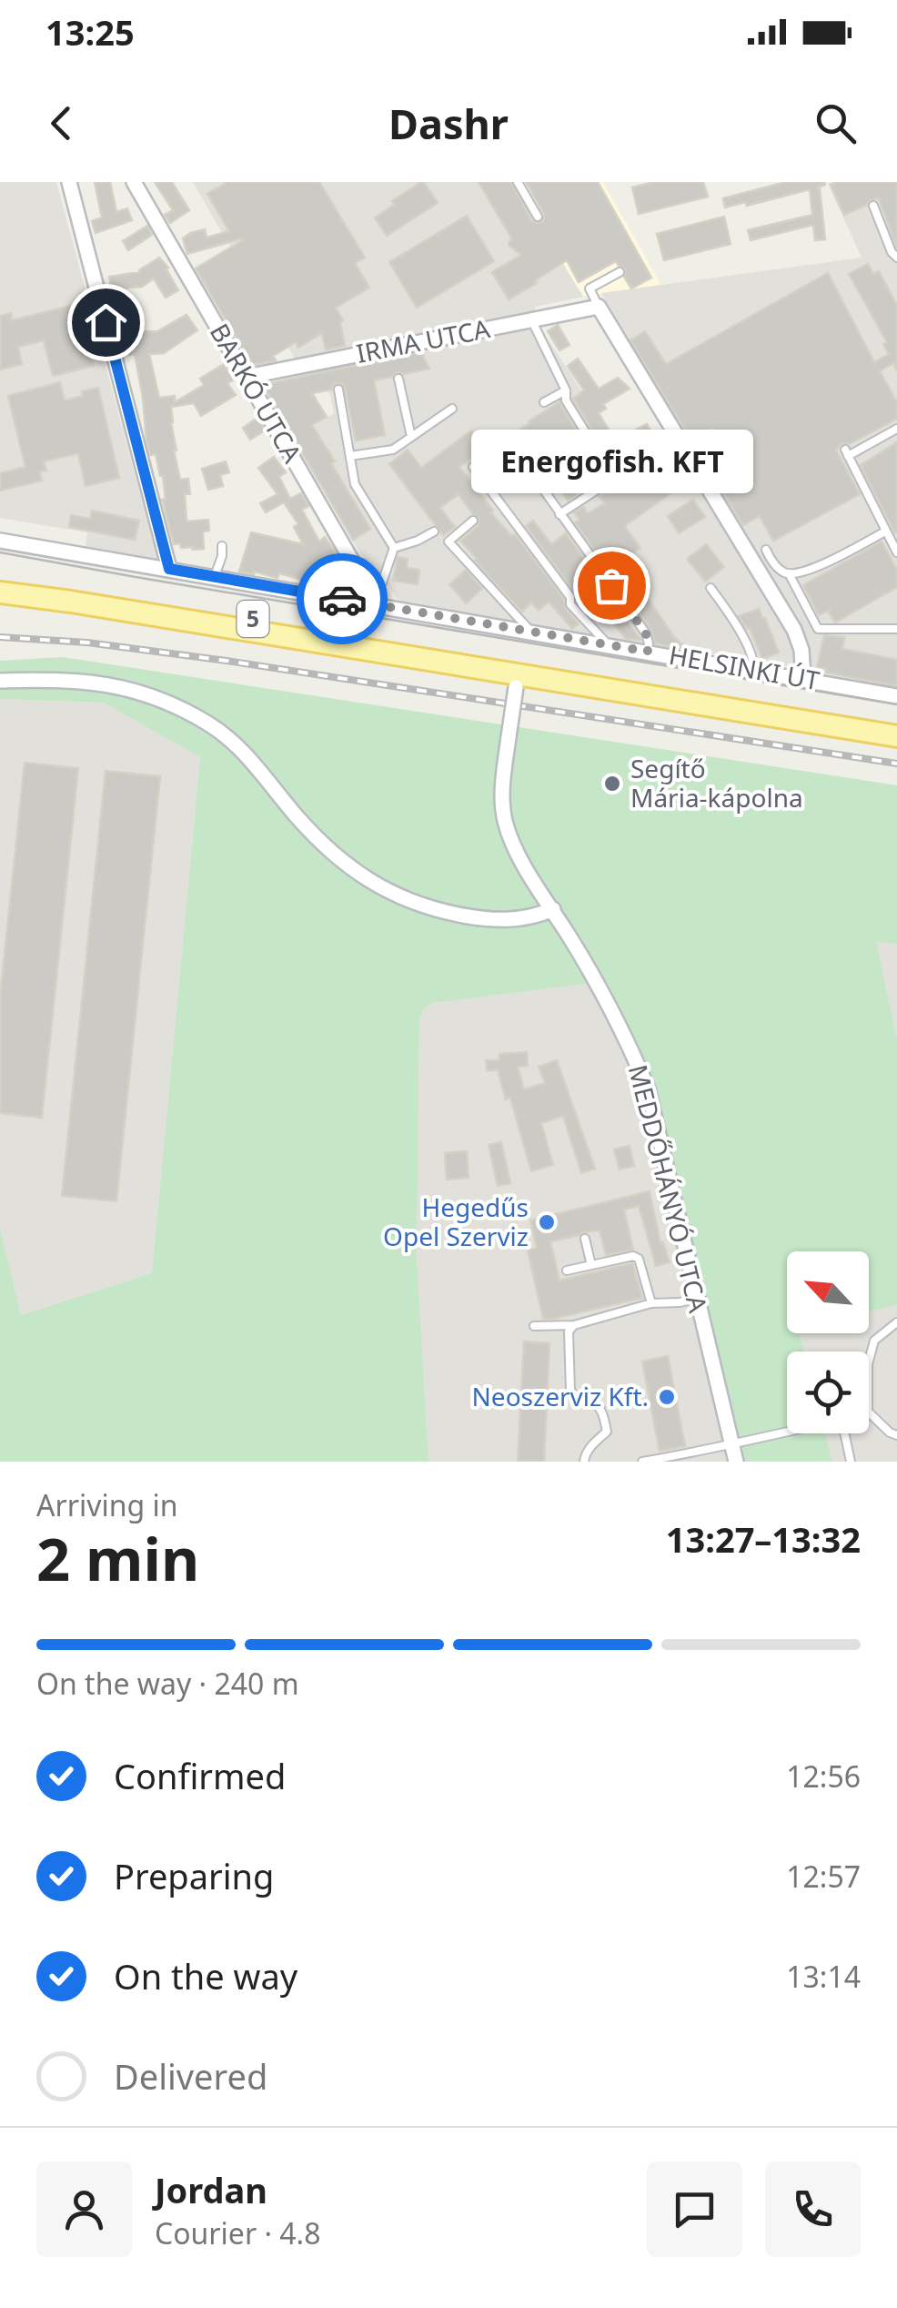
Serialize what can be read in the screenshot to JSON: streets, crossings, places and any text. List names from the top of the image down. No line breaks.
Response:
{"streets":{"main road":["5","HELSINKI ÚT"],"street":["IRMA UTCA","BARKÓ UTCA","MEDDŐHÁNYÓ UTCA"]},"crossings":[["IRMA UTCA","BARKÓ UTCA"],["BARKÓ UTCA","HELSINKI ÚT"],["HELSINKI ÚT","MEDDŐHÁNYÓ UTCA"]],"places":["Energofish. KFT","Segítő Mária-kápolna","Hegedűs Opel Szerviz","Neoszerviz Kft."],"north":"top left","page":{"status":"13:25","header":"Dashr","bubble":"Energofish. KFT","heading":["2 min","Arriving in","13:27–13:32"],"panel":["Jordan","Courier · 4.8"],"bar":"On the way · 240 m","list":[["Confirmed","12:56"],["Preparing","12:57"],["On the way","13:14"],"Delivered"]}}
